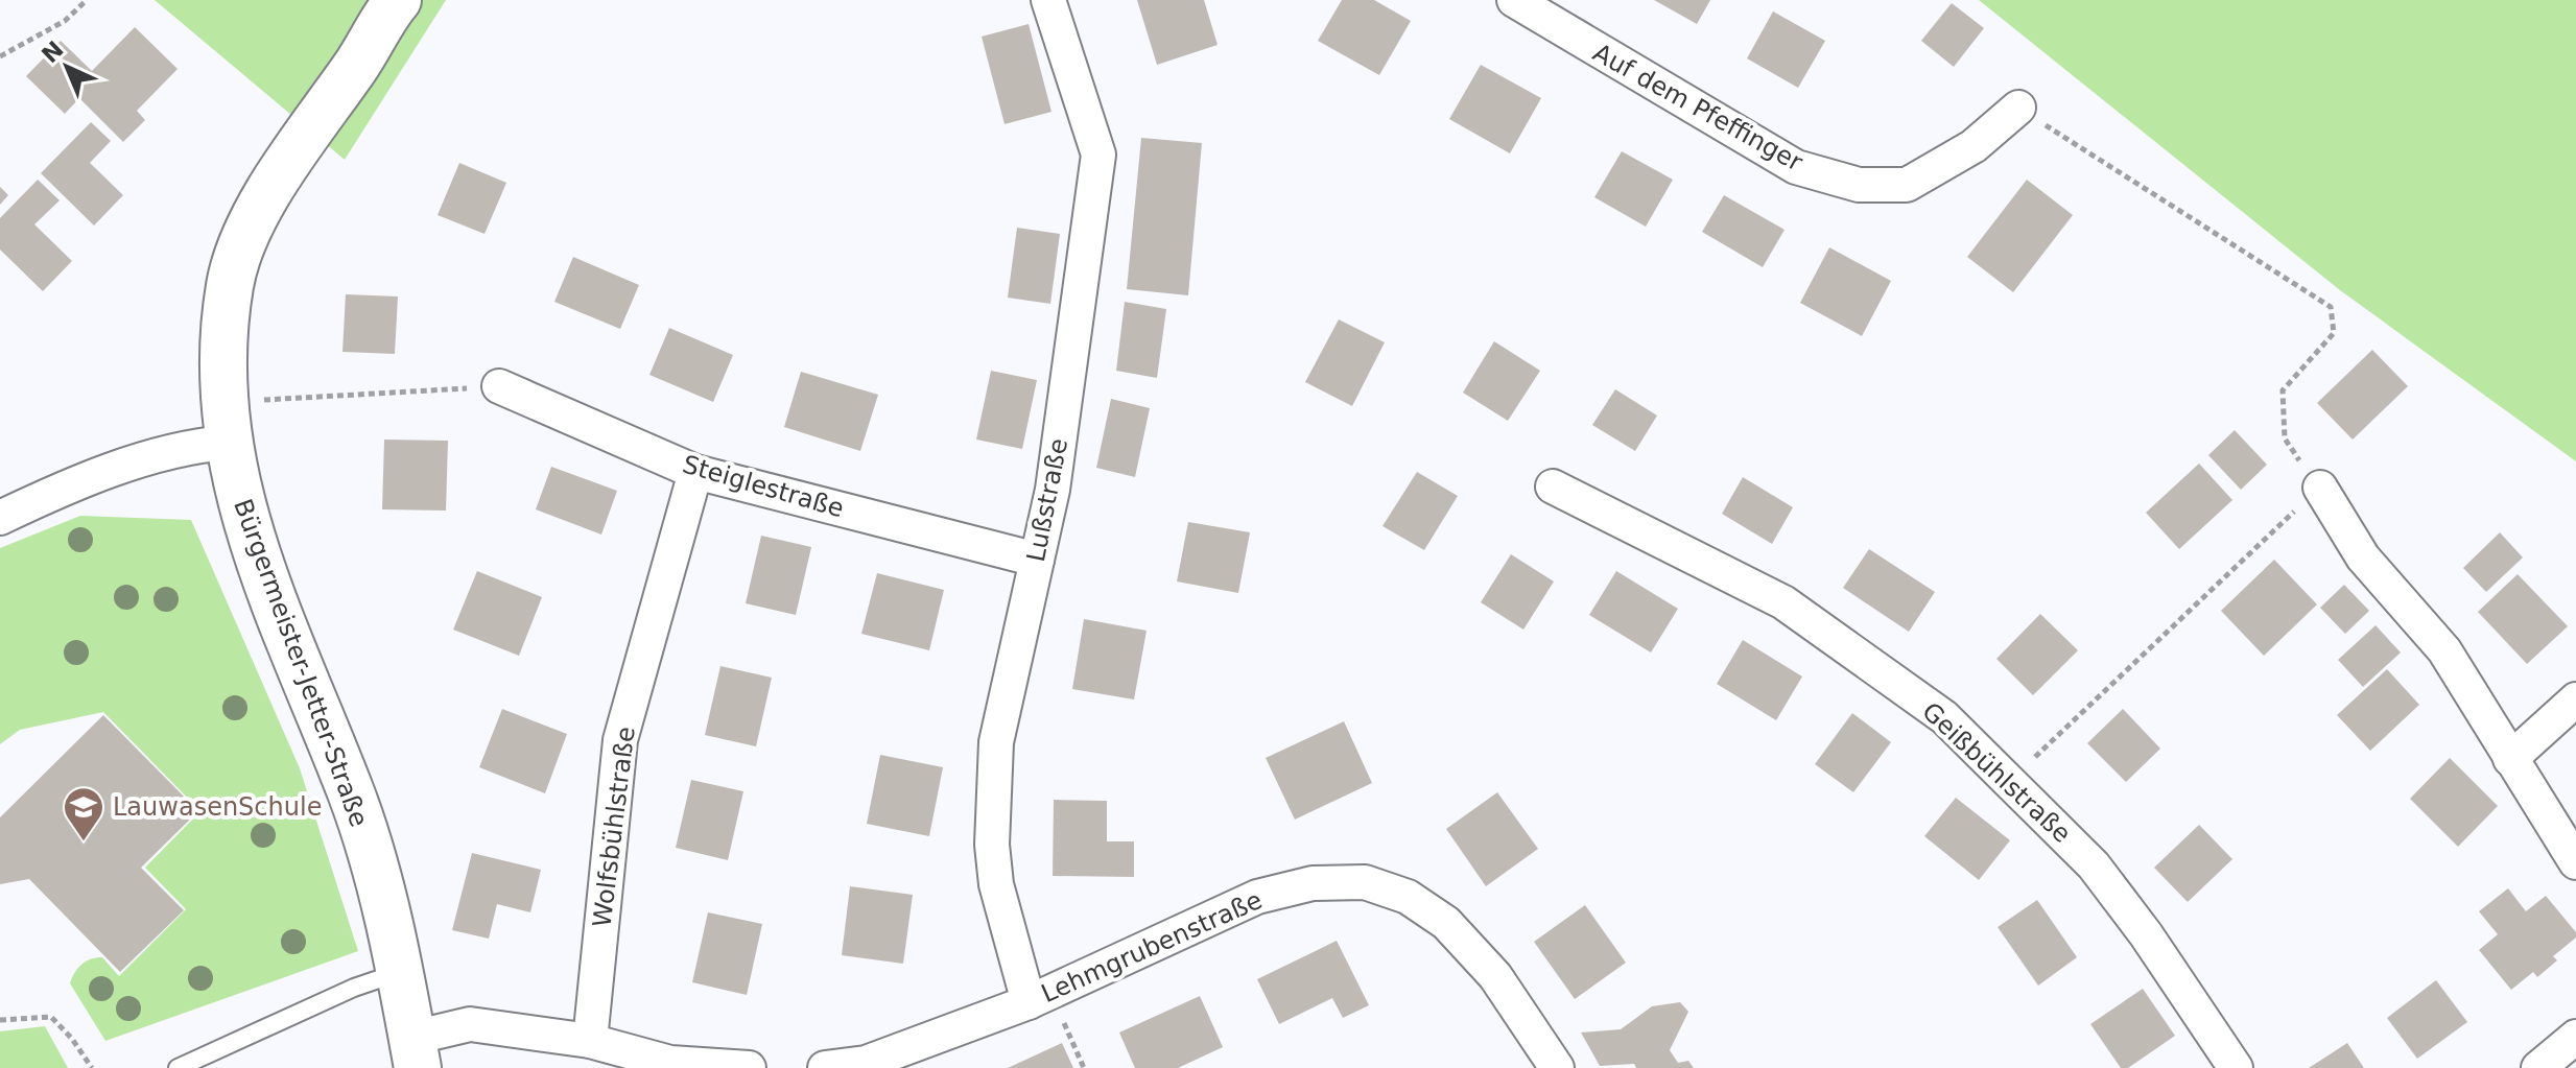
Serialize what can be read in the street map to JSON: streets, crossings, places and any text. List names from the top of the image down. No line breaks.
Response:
{"streets":{"street":["Auf dem Pfeffinger","Steiglestraße","Lußstraße","Bürgermeister-Jetter-Straße","Geißbühlstraße","Wolfsbühlstraße","Lehmgrubenstraße"]},"crossings":[["Steiglestraße","Lußstraße"],["Steiglestraße","Wolfsbühlstraße"],["Lußstraße","Lehmgrubenstraße"]],"places":{"school or university":["LauwasenSchule"]},"north":"top left"}
